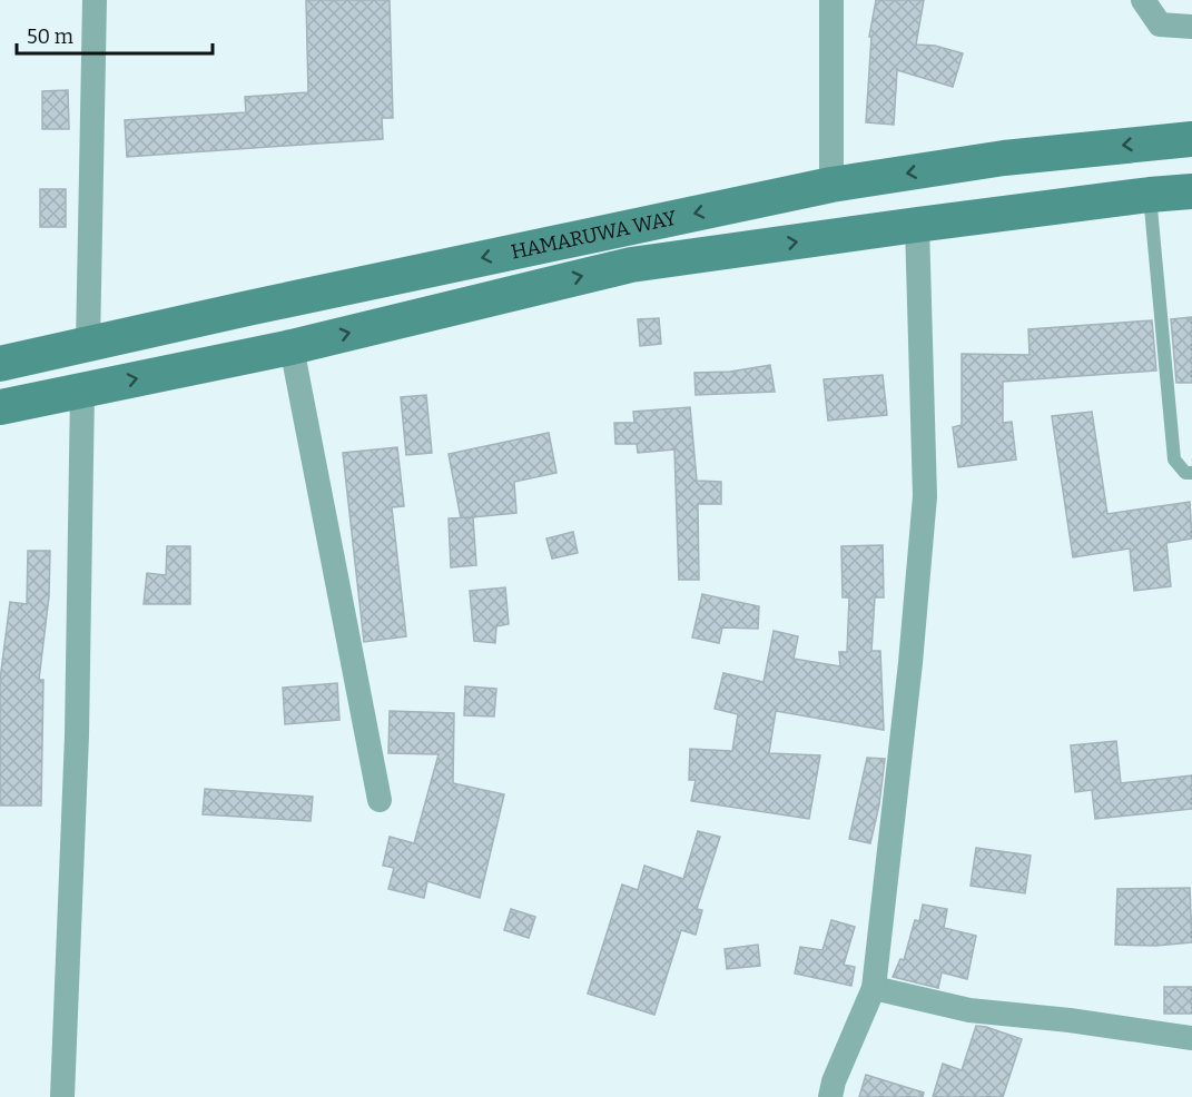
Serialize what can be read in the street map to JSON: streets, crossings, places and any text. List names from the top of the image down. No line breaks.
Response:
{"streets":{"main road":["HAMARUWA WAY"]},"scale_bar":"50 m"}
